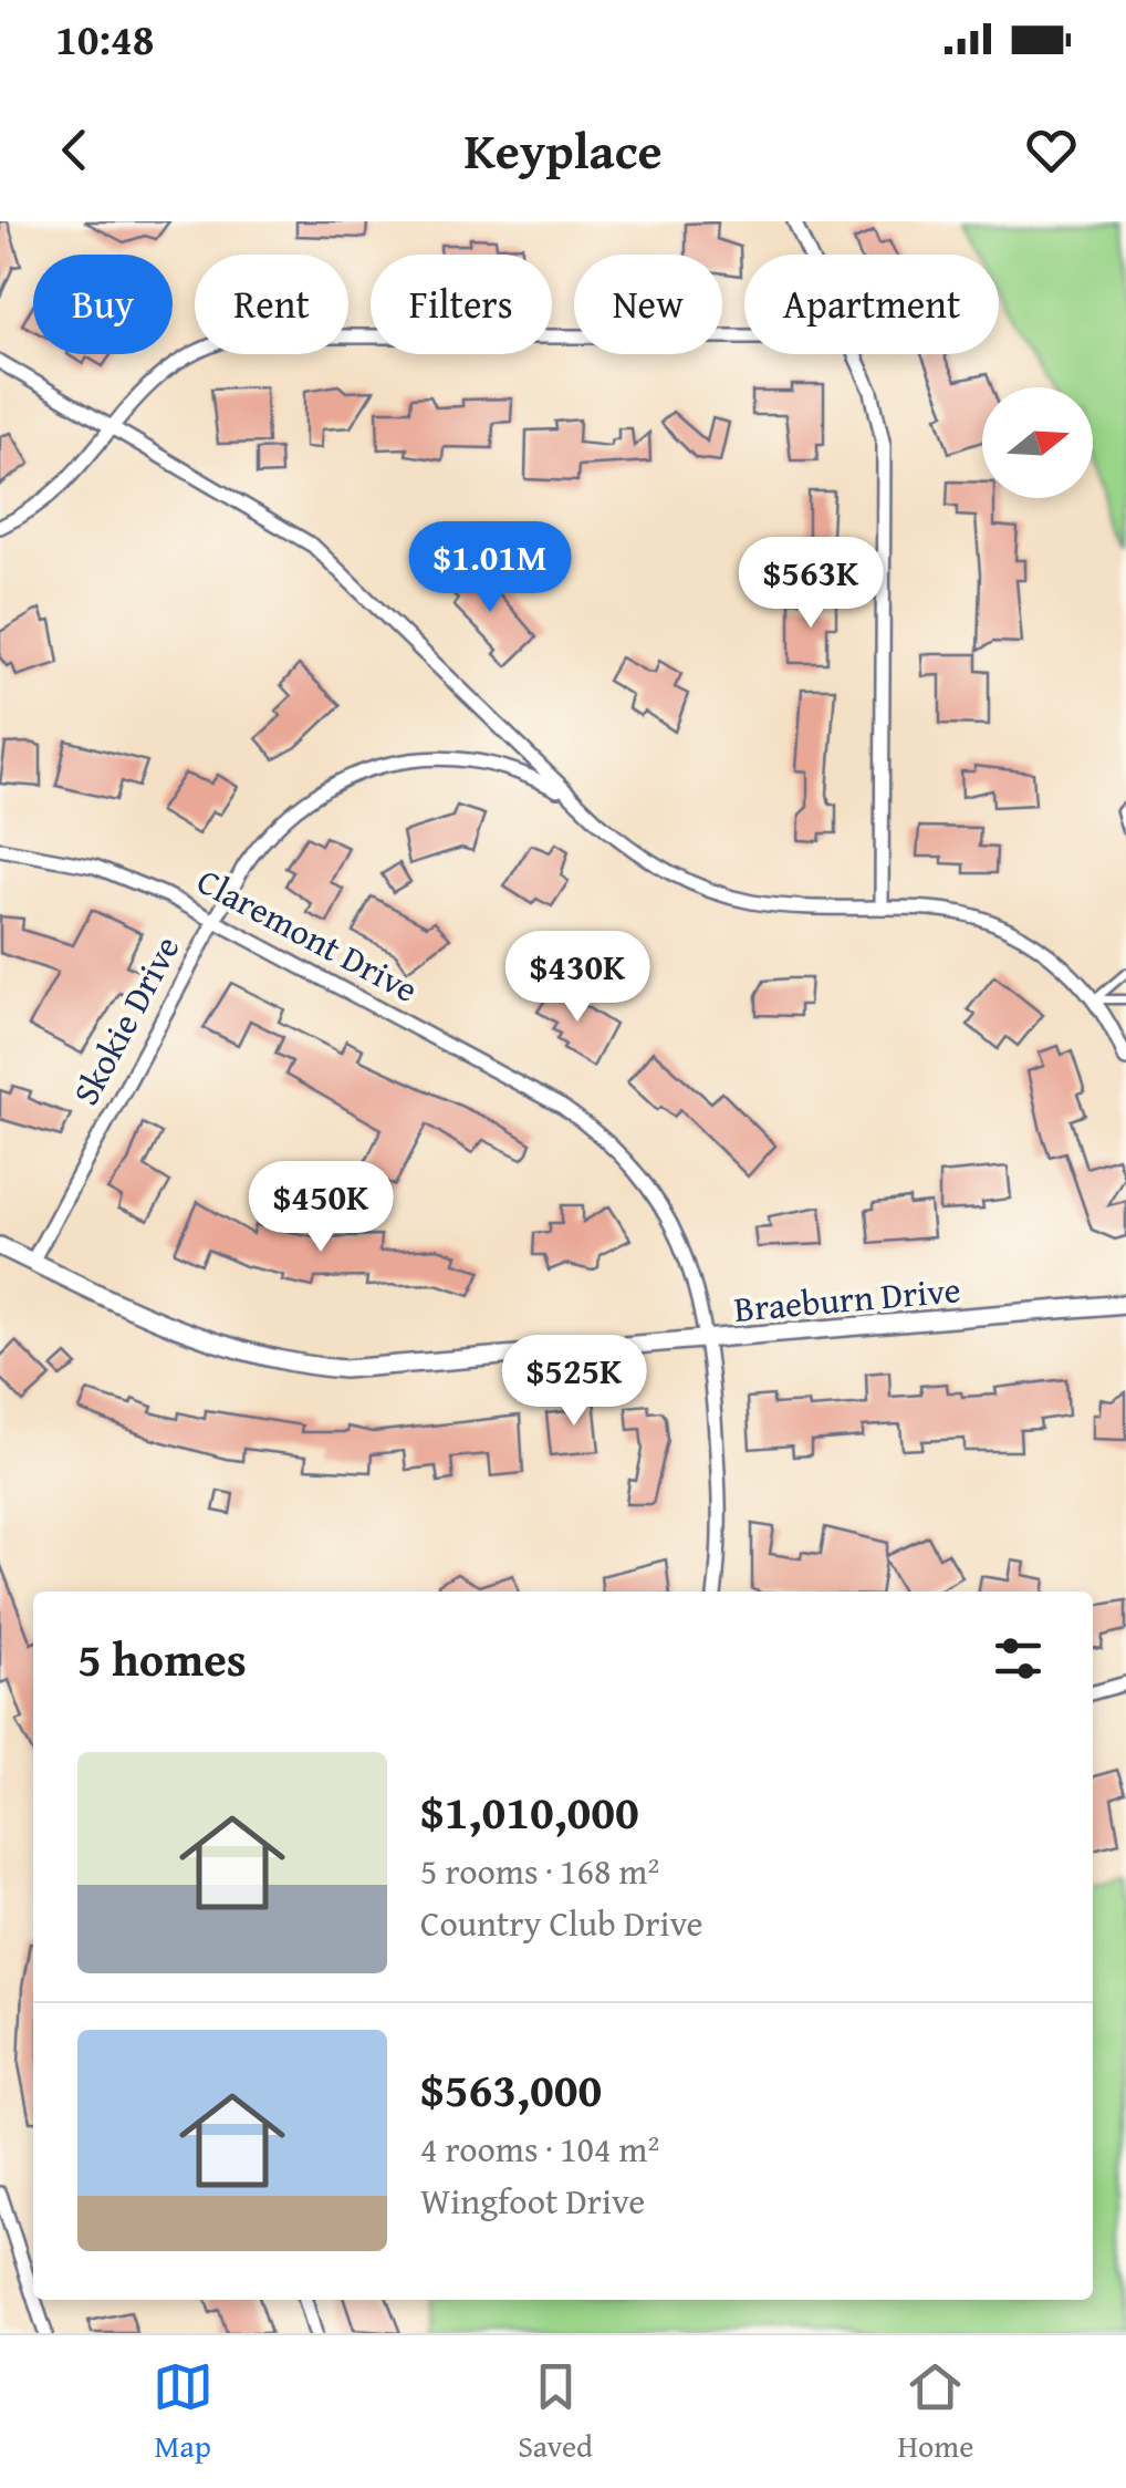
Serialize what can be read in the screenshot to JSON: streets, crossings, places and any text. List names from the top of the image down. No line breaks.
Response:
{"streets":{"street":["Claremont Drive","Skokie Drive","Braeburn Drive"]},"crossings":[["Claremont Drive","Skokie Drive"],["Claremont Drive","Braeburn Drive"],["Skokie Drive","Braeburn Drive"]],"north":"right","page":{"status":"10:48","header":"Keyplace","chip":["Buy","Rent","Filters","New","Apartment"],"price":["$1.01M","$563K","$430K","$450K","$525K"],"heading":"5 homes","list":[{"name":"$1,010,000","note":"5 rooms · 168 m² · Country Club Drive"},{"name":"$563,000","note":"4 rooms · 104 m² · Wingfoot Drive"}],"tabs":["Map","Saved","Home"]}}
